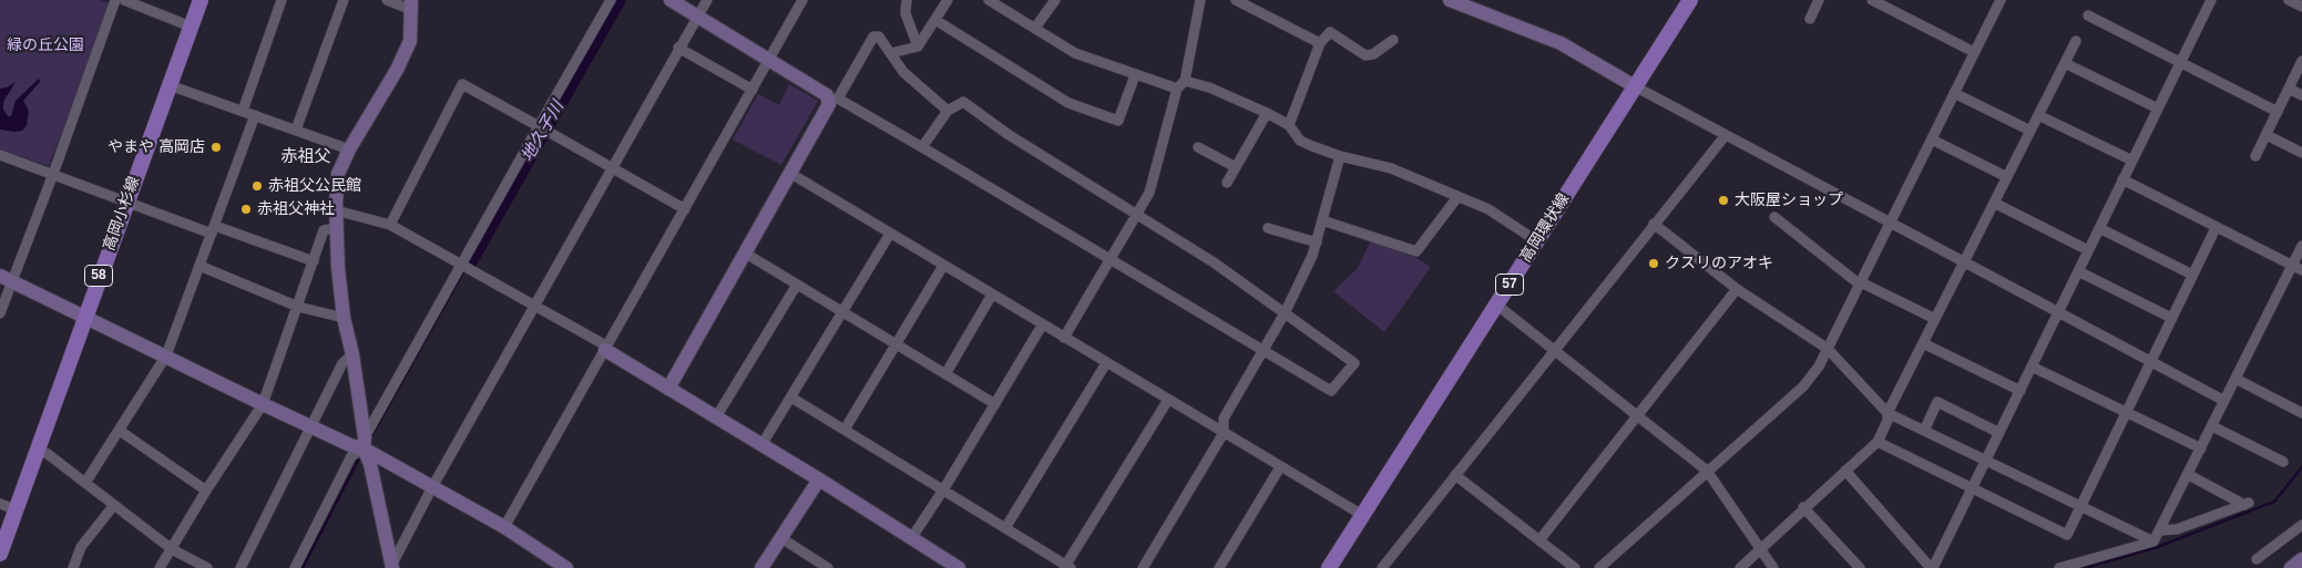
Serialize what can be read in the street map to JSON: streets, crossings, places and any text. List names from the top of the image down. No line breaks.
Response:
{"streets":{"main road":["高岡小杉線","高岡環状線","58","57"]},"districts":["赤祖父"],"water":["地久子川"],"parks":["緑の丘公園"],"places":["やまや 高岡店","赤祖父公民館","大阪屋ショップ","赤祖父神社","クスリのアオキ"]}
